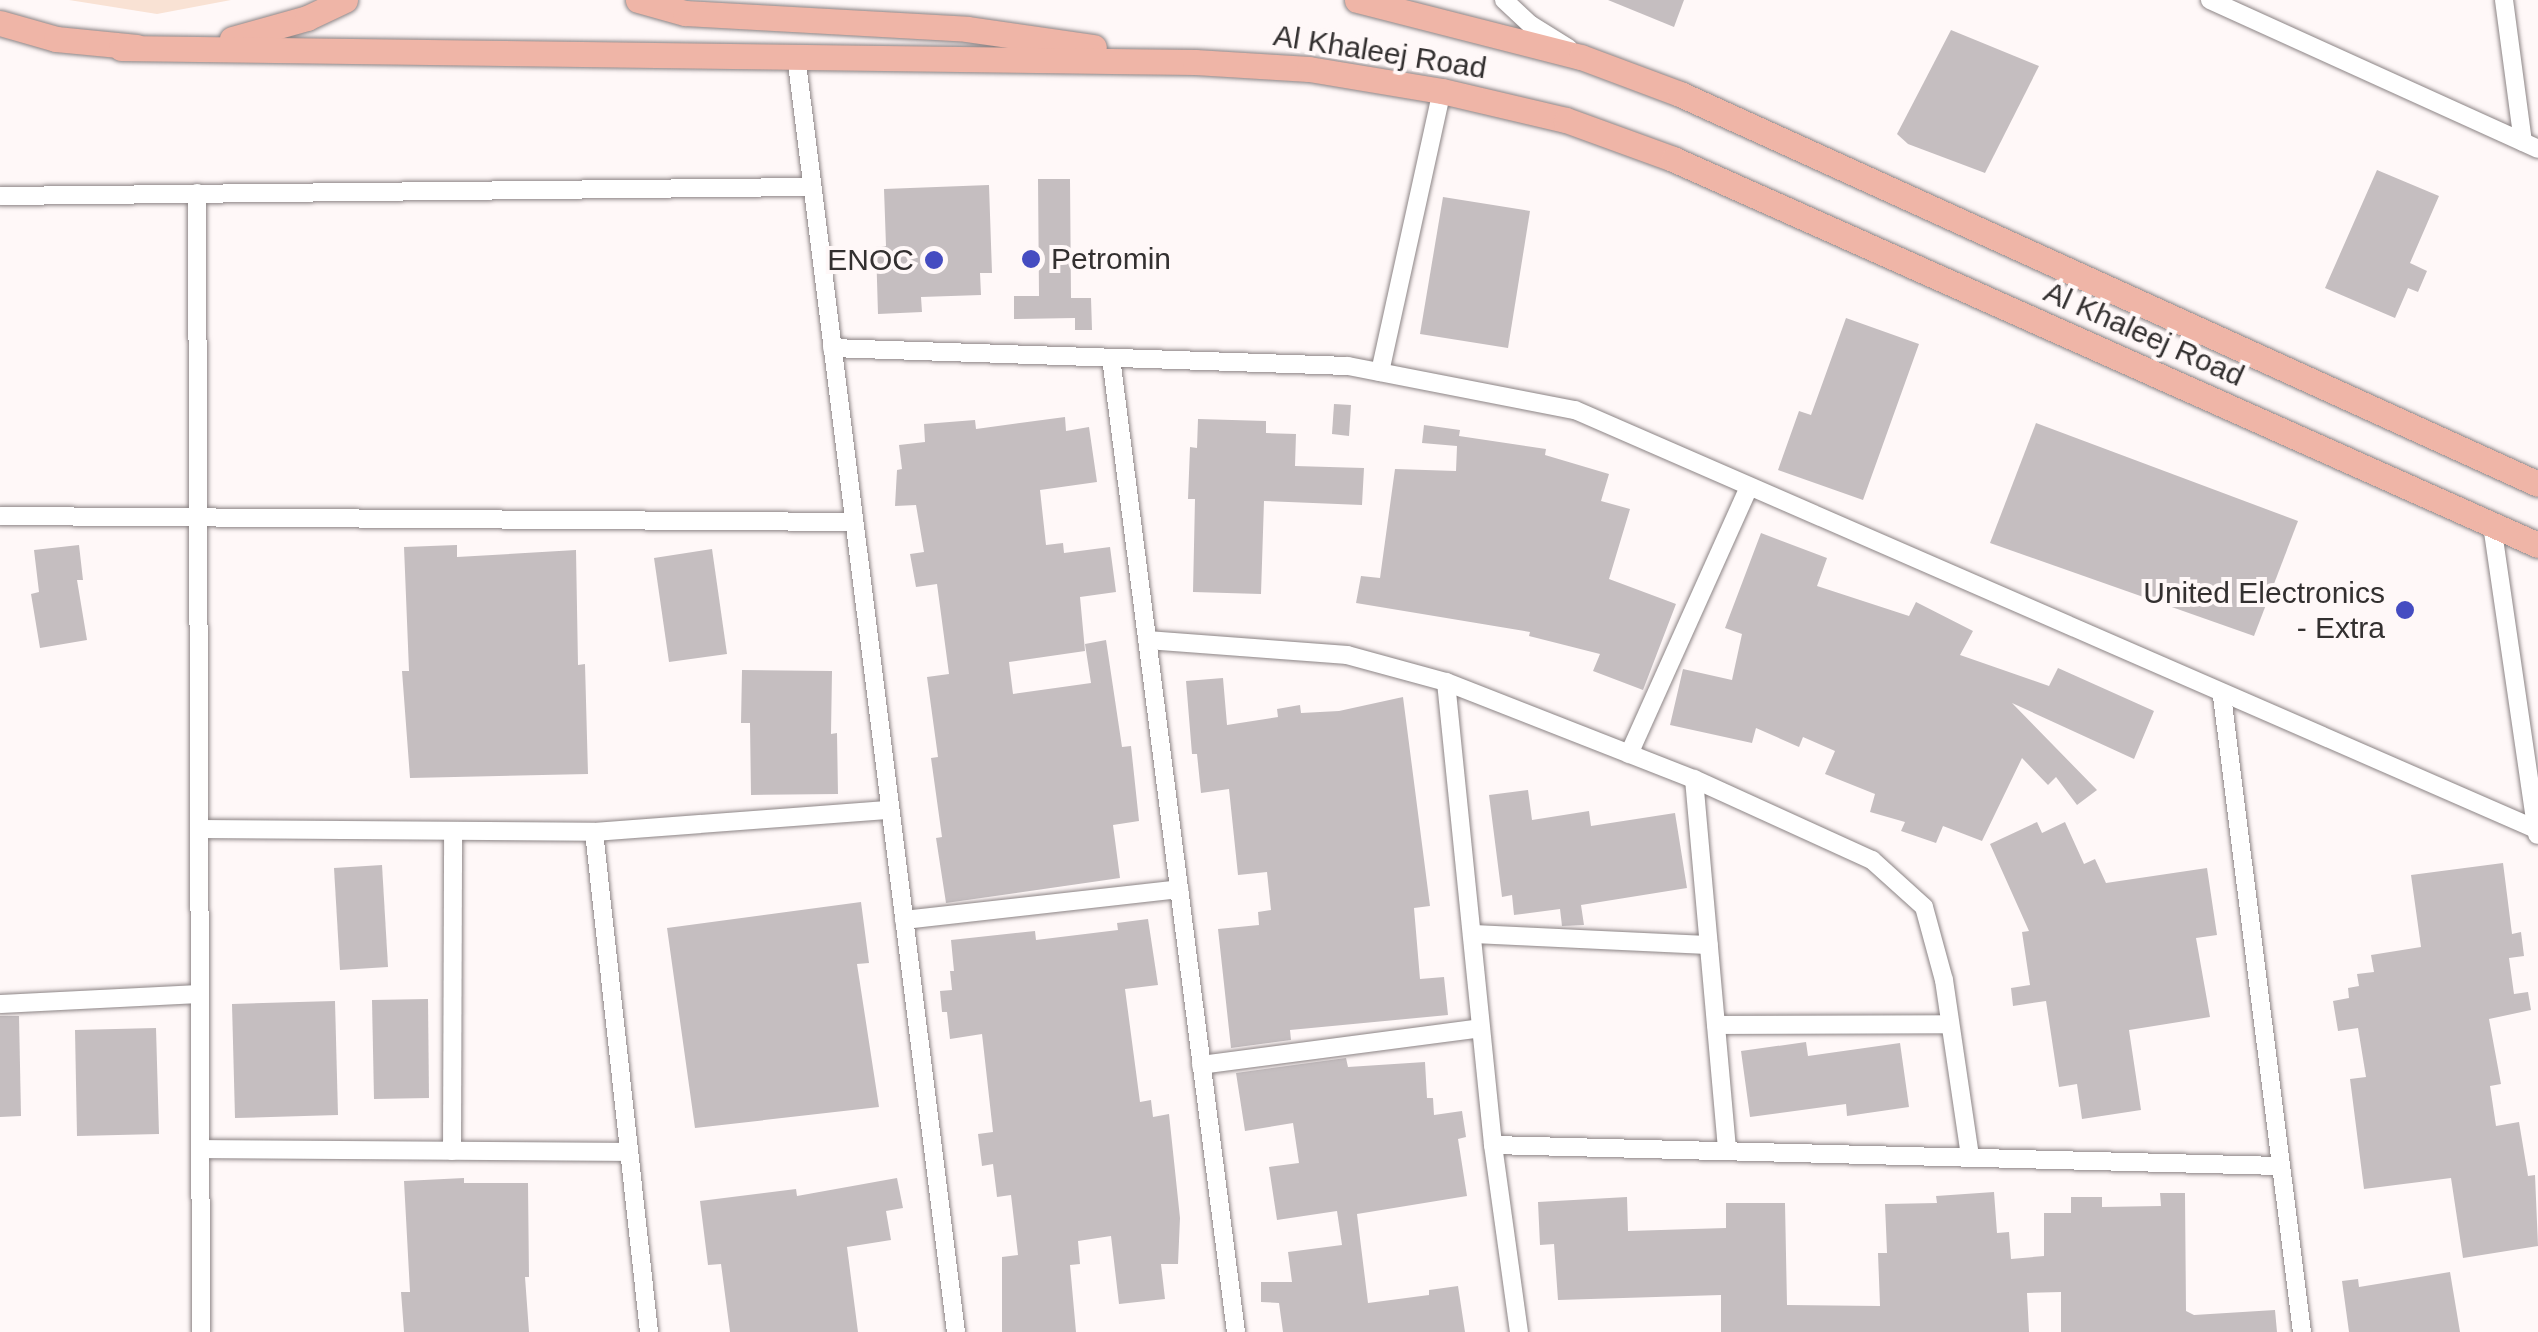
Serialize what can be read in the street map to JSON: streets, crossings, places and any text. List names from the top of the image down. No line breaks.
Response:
{"streets":{"main road":["Al Khaleej Road"]},"places":["Petromin","ENOC","United Electronics - Extra"]}
